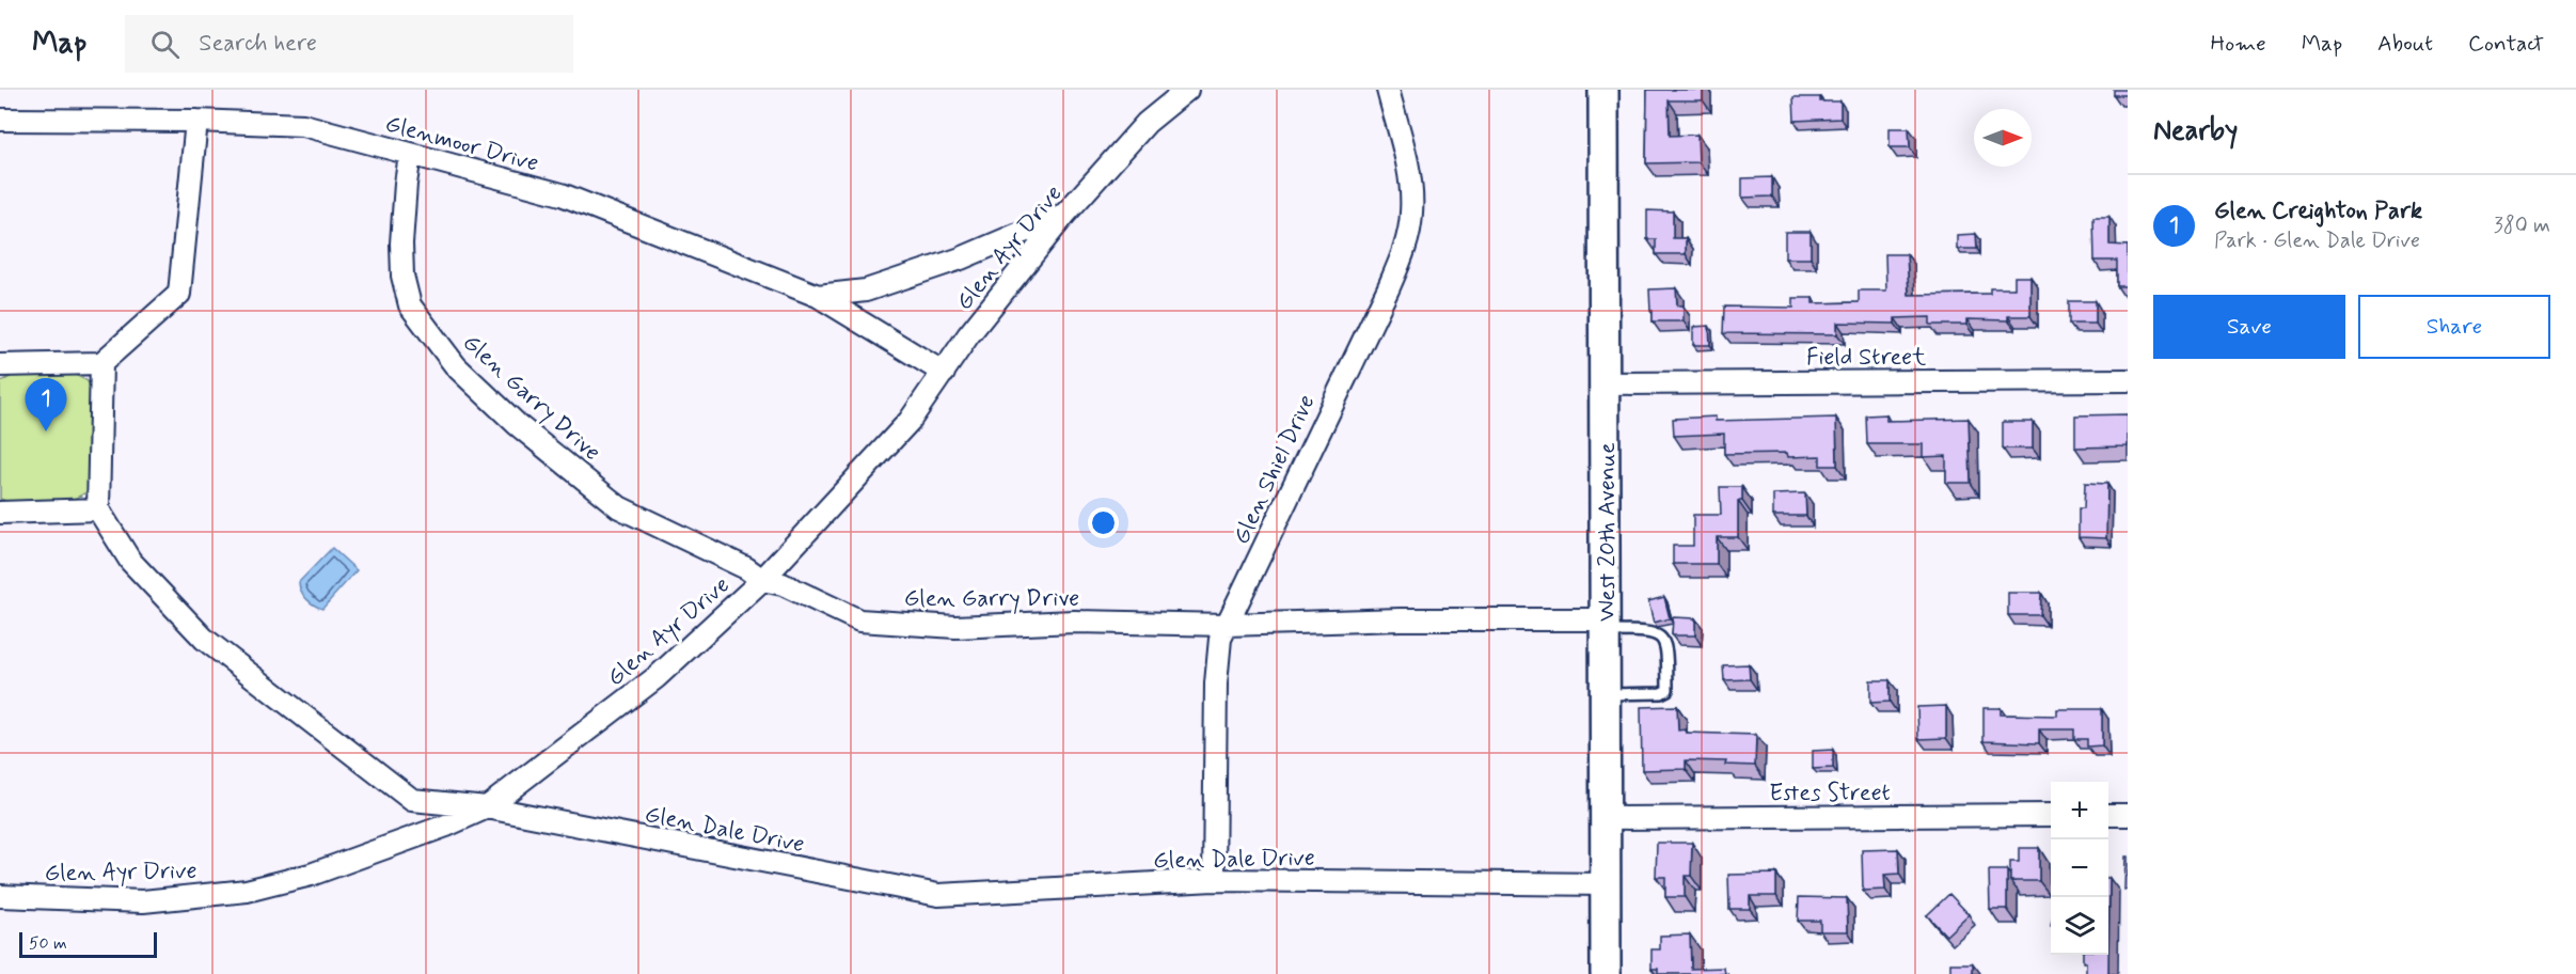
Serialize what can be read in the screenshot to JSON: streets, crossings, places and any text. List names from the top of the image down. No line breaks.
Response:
{"streets":{"street":["Glenmoor Drive","Glen Ayr Drive","Field Street","Glen Garry Drive","Glen Shiel Drive","West 20th Avenue","Estes Street","Glen Dale Drive"]},"crossings":[["Glenmoor Drive","Glen Ayr Drive"],["Glenmoor Drive","Glen Garry Drive"],["Glen Ayr Drive","Glen Garry Drive"],["Glen Ayr Drive","Glen Dale Drive"],["Field Street","West 20th Avenue"],["Glen Garry Drive","Glen Shiel Drive"],["Glen Garry Drive","West 20th Avenue"],["Glen Shiel Drive","Glen Dale Drive"],["West 20th Avenue","Estes Street"],["West 20th Avenue","Glen Dale Drive"]],"scale_bar":"50 m","north":"right","page":{"header":"Map","search":"Search here","nav":["Home","Map","About","Contact"],"heading":"Nearby","list":[{"mark":"1","name":"Glen Creighton Park","note":"Park · Glen Dale Drive","value":"380 m"}],"buttons":["Save","Share"],"pins":"1","map_buttons":["+","−"],"scale":"50 m"}}
